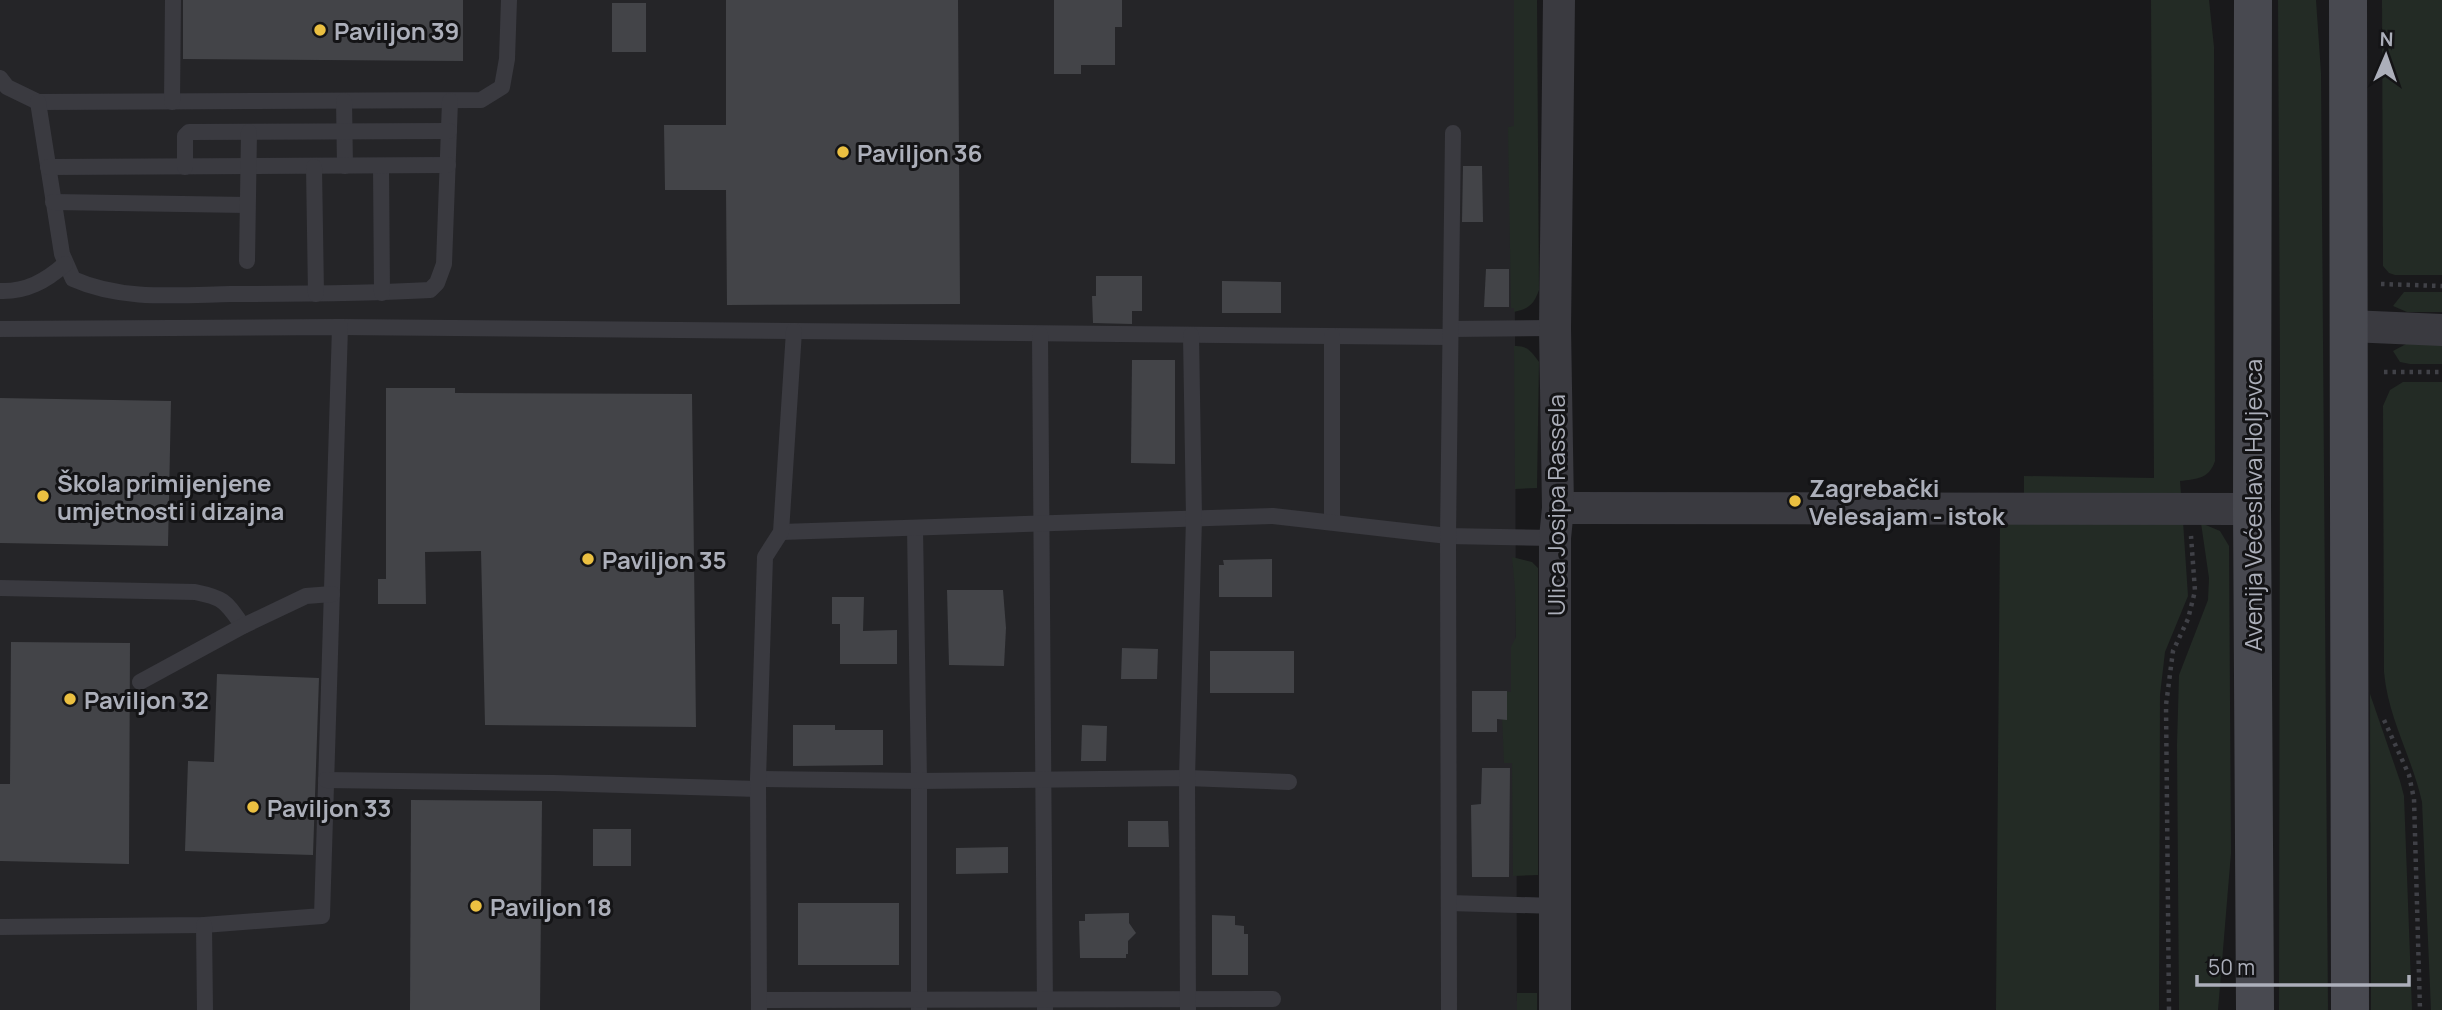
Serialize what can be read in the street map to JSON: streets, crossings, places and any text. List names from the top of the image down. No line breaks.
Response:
{"streets":{"main road":["Avenija Većeslava Holjevca"],"street":["Ulica Josipa Rassela"]},"places":["Paviljon 39","Paviljon 36","Škola primijenjene umjetnosti i dizajna","Zagrebački Velesajam - istok","Paviljon 35","Paviljon 32","Paviljon 33","Paviljon 18"],"scale_bar":"50 m","north":"top"}
